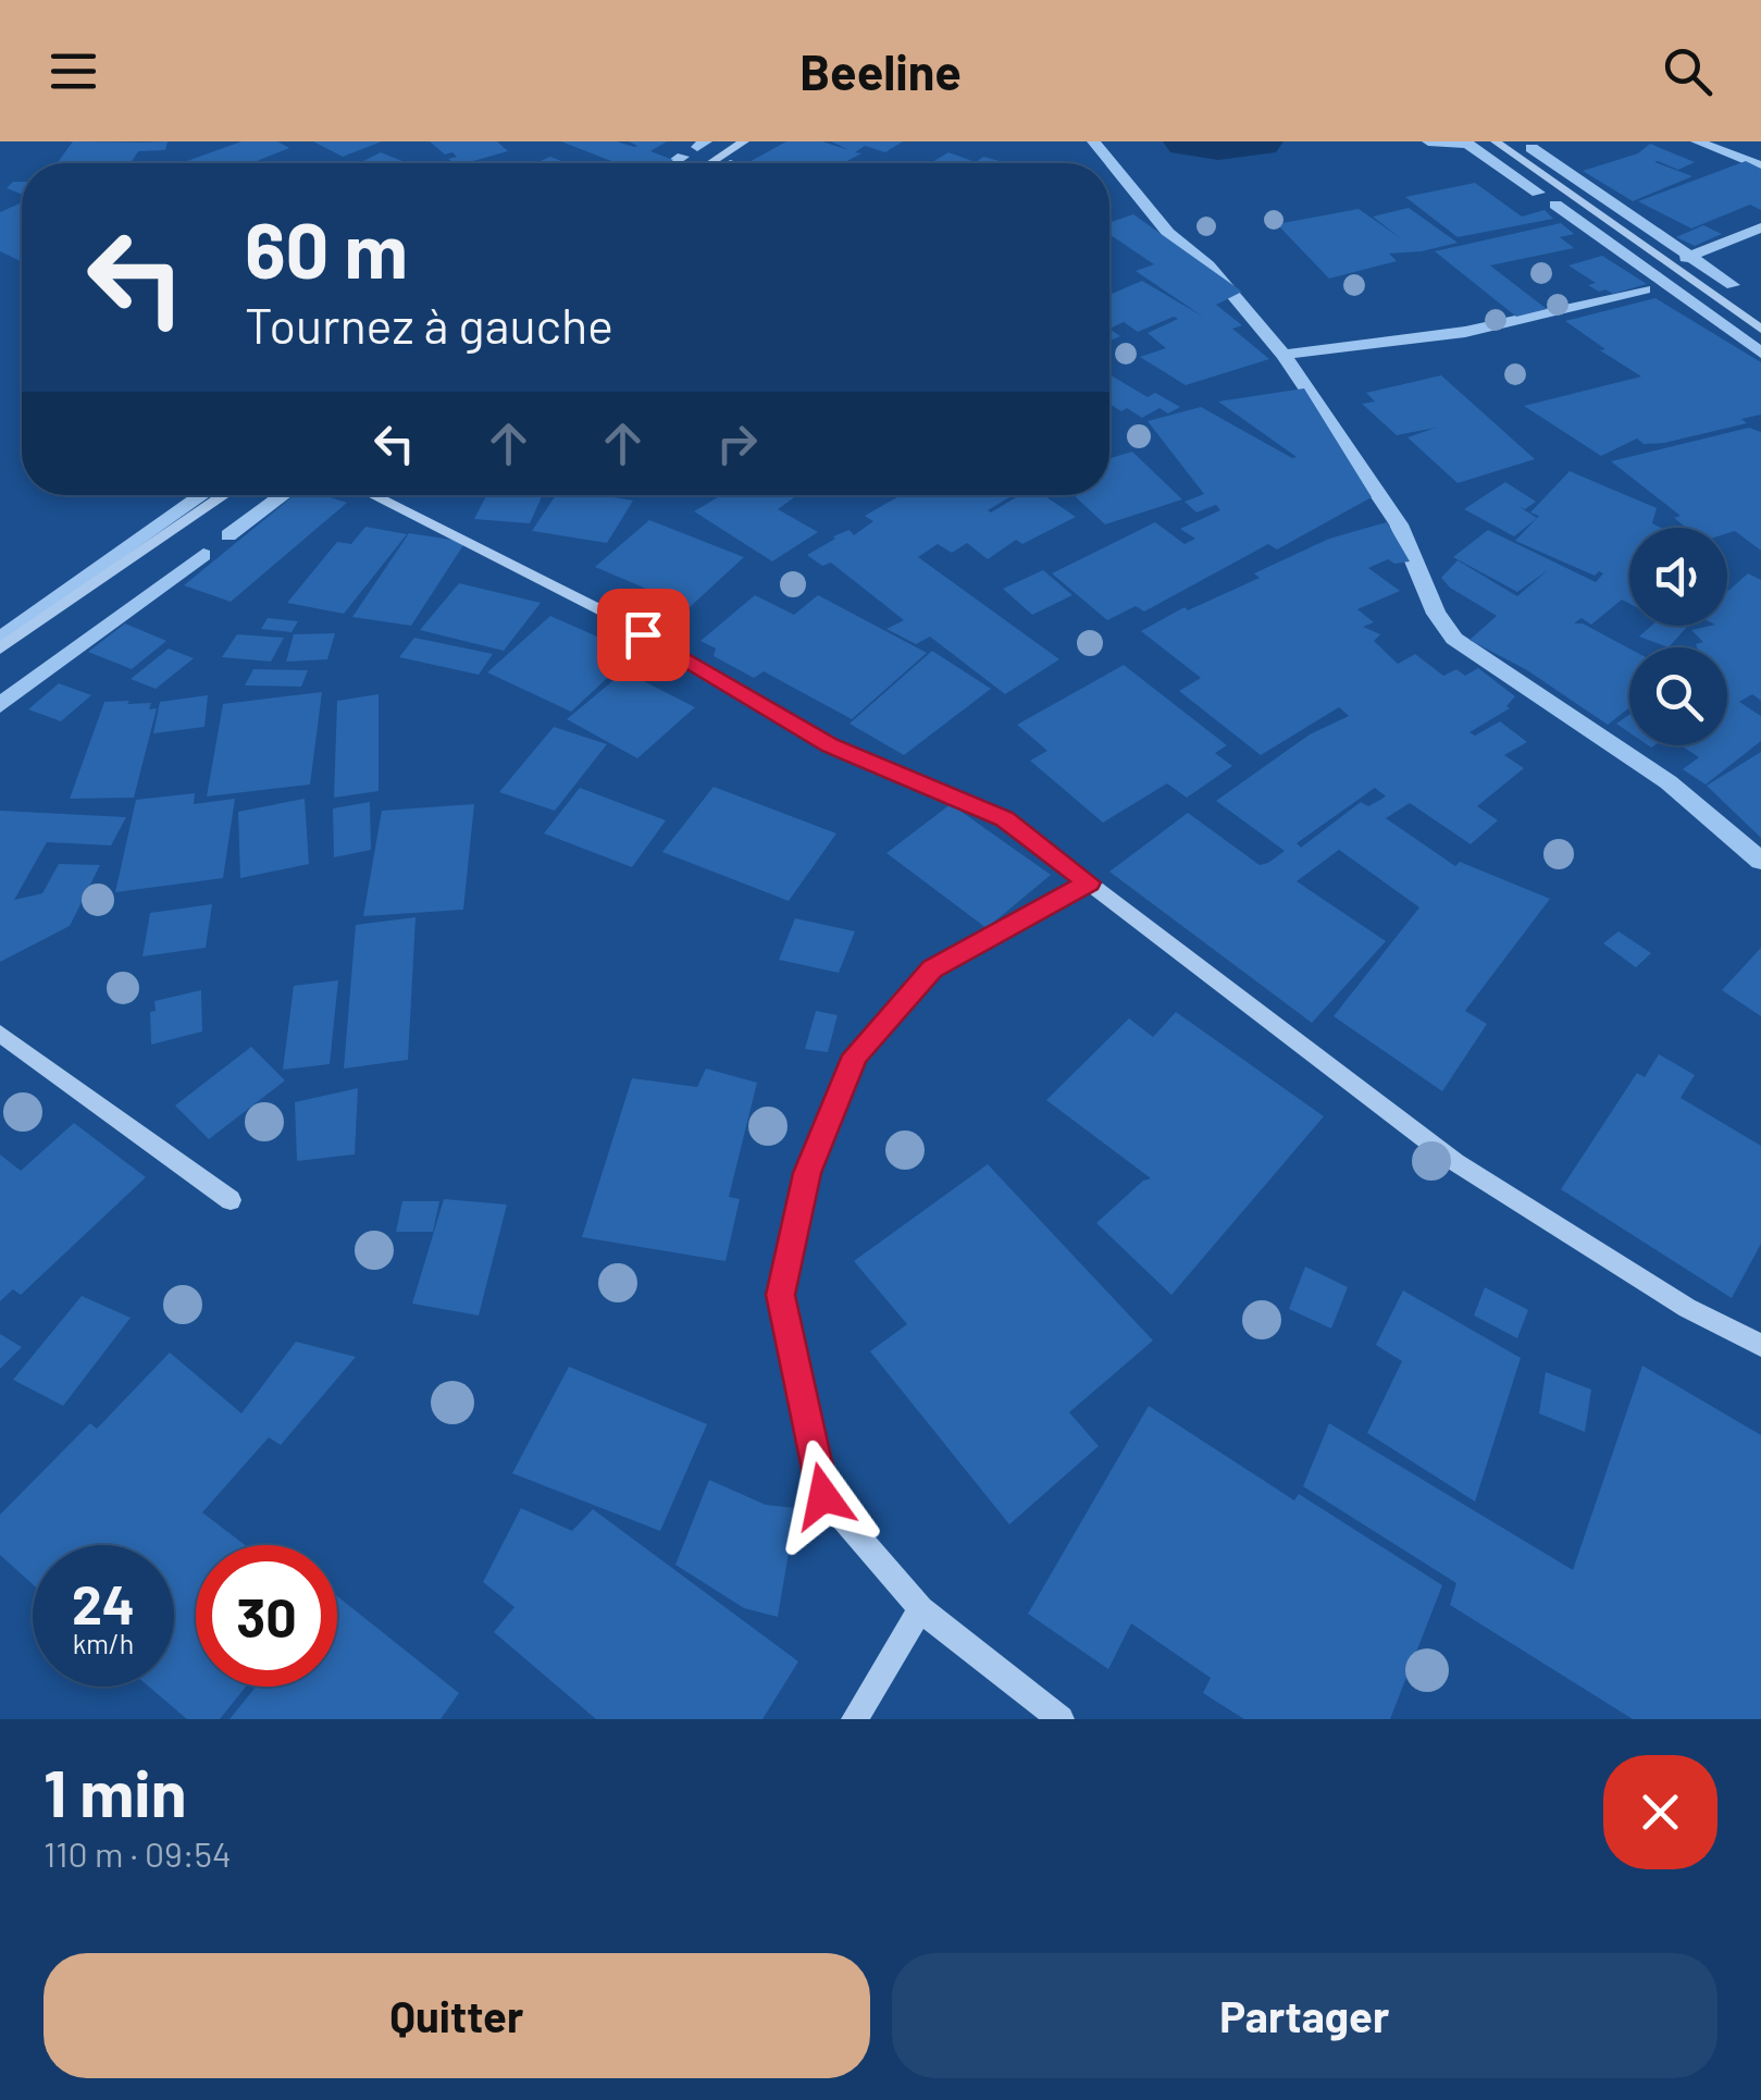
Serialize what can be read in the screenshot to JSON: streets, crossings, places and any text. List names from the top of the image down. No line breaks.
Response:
{"page":{"header":"Beeline","turn":["60 m","Tournez à gauche"],"speed":"24 km/h","limit":"30","heading":["1 min","110 m · 09:54"],"buttons":["Quitter","Partager"]}}
